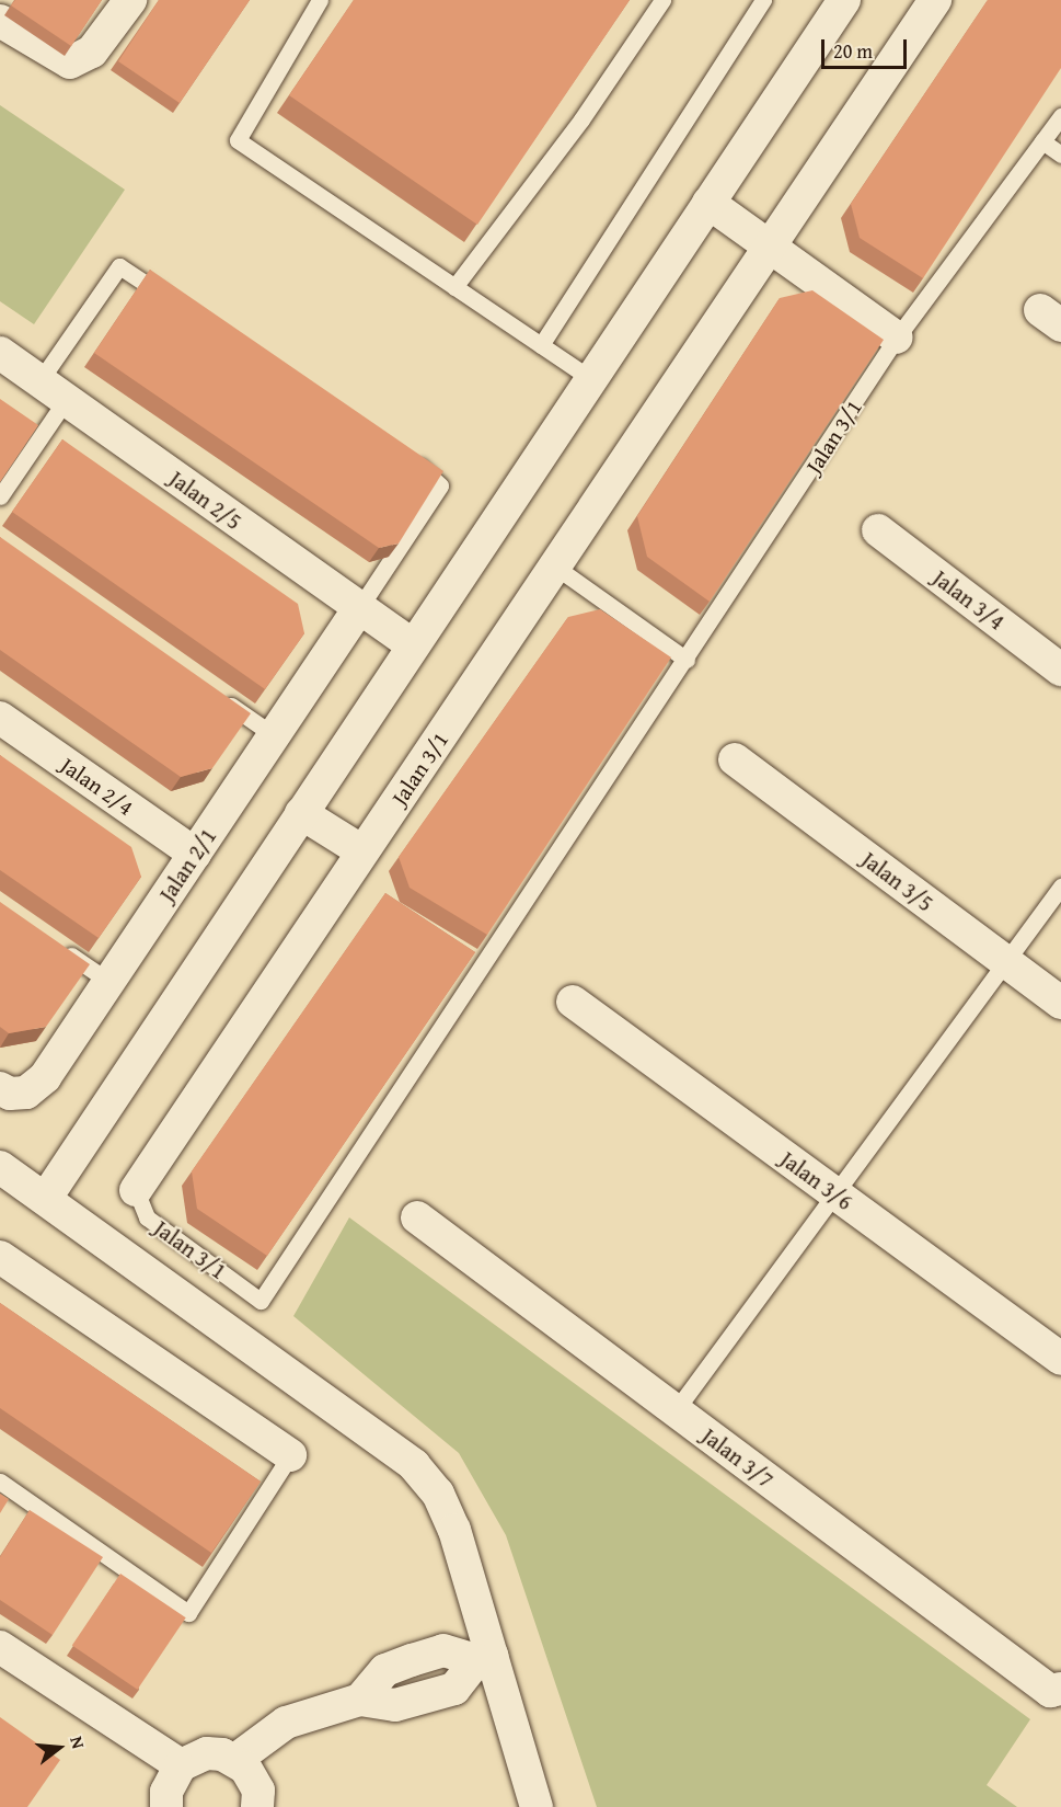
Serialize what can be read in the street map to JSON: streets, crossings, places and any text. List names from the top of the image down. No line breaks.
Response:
{"streets":{"street":["Jalan 3/1","Jalan 2/5","Jalan 3/4","Jalan 2/4","Jalan 2/1","Jalan 3/5","Jalan 3/6","Jalan 3/7"]},"crossings":[["Jalan 2/5","Jalan 2/1"],["Jalan 2/4","Jalan 2/1"]],"scale_bar":"20 m","north":"right"}
